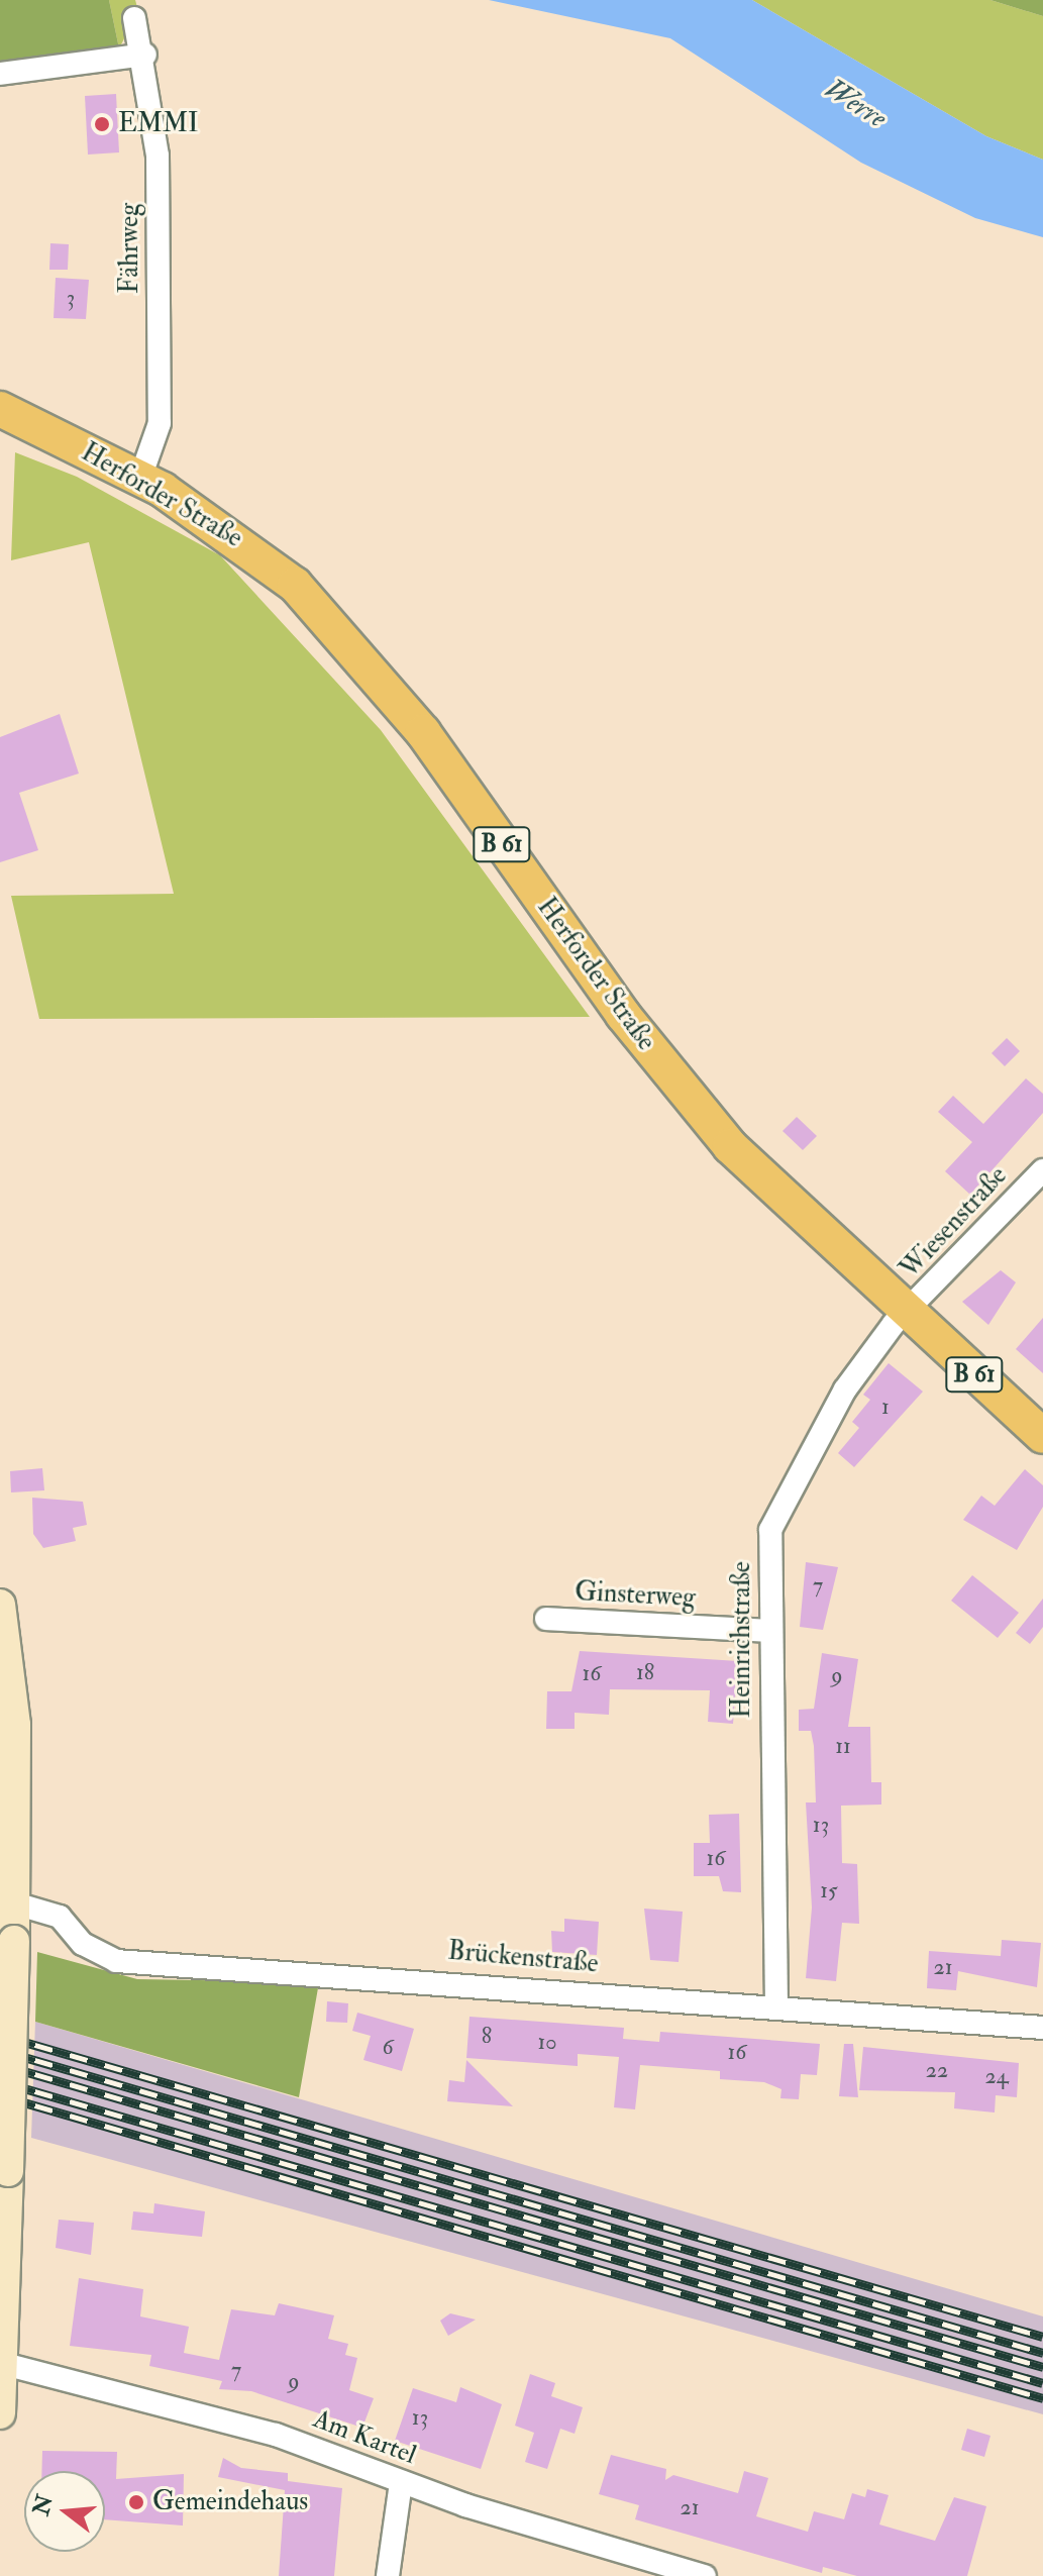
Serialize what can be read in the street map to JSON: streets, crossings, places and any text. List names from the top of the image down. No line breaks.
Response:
{"streets":{"main road":["Herforder Straße","B 61"],"street":["Fährweg","Wiesenstraße","Ginsterweg","Heinrichstraße","Brückenstraße","Am Kartel"]},"crossings":[["Fährweg","Herforder Straße"],["Herforder Straße","Wiesenstraße"],["Herforder Straße","Heinrichstraße"],["Wiesenstraße","Heinrichstraße"],["Ginsterweg","Heinrichstraße"],["Heinrichstraße","Brückenstraße"]],"water":["Werre"],"places":["EMMI","Gemeindehaus"],"house_numbers":["3","1","7","18","16","9","11","13","16","15","21","8","10","6","16","22","24","7","9","13","21"],"north":"left"}
